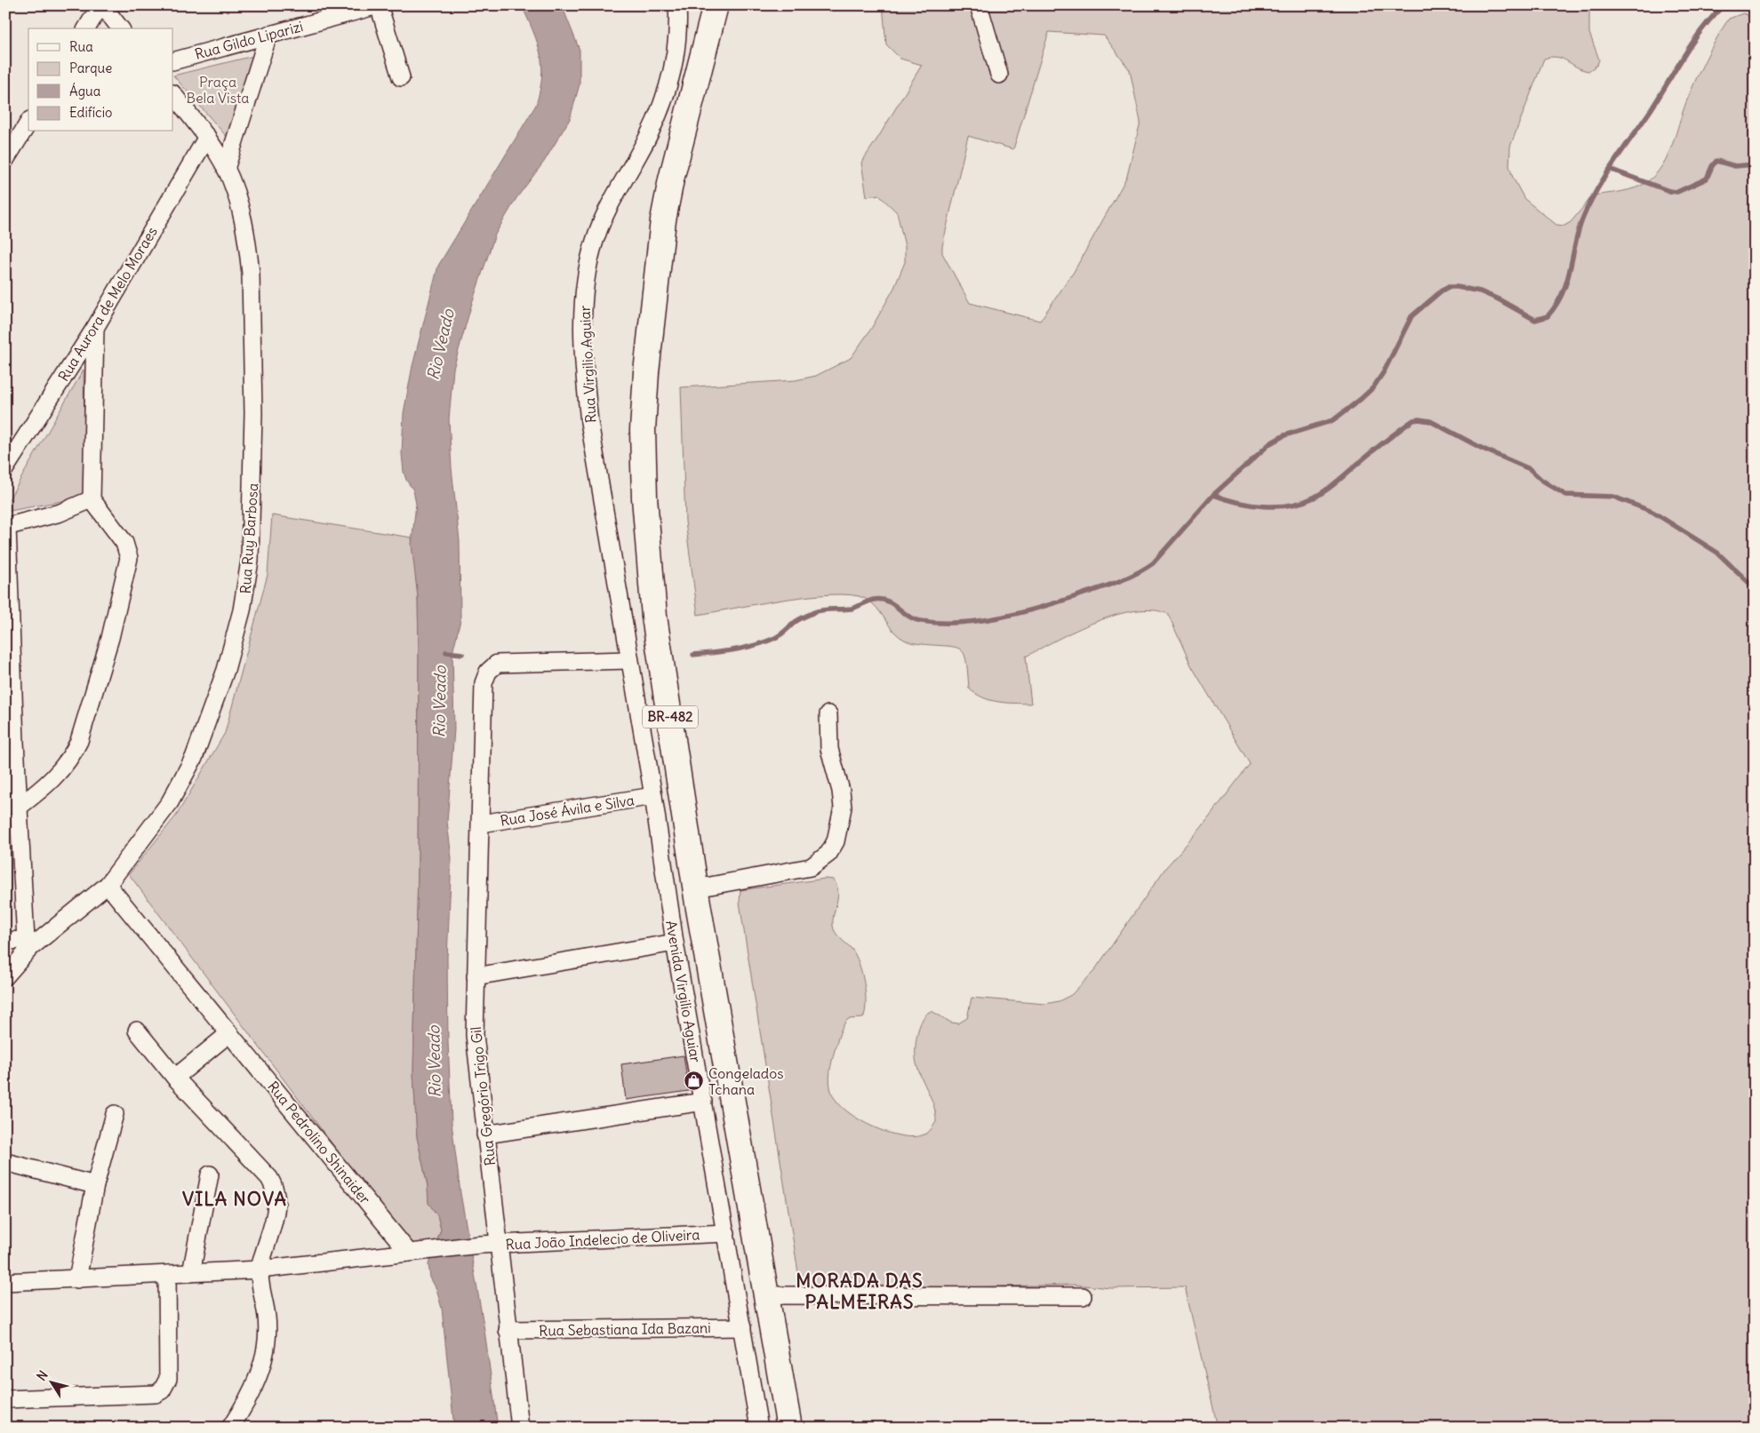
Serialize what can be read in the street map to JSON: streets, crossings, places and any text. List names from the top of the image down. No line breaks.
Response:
{"streets":{"highway":["BR-482"],"street":["Rua Gildo Liparizi","Rua Aurora de Melo Moraes","Rua Virgilio Aguiar","Rua Ruy Barbosa","Rua José Ávila e Silva","Avenida Virgilio Aguiar","Rua Gregório Trigo Gil","Rua Pedrolino Shinaider","Rua João Indelecio de Oliveira","Rua Sebastiana Ida Bazani"]},"crossings":[["Rua Aurora de Melo Moraes","Rua Ruy Barbosa"],["Rua Virgilio Aguiar","Avenida Virgilio Aguiar"],["Rua Virgilio Aguiar","Rua Gregório Trigo Gil"],["Rua Ruy Barbosa","Rua Pedrolino Shinaider"],["Rua José Ávila e Silva","Avenida Virgilio Aguiar"],["Rua José Ávila e Silva","Rua Gregório Trigo Gil"],["Avenida Virgilio Aguiar","Rua Gregório Trigo Gil"],["Avenida Virgilio Aguiar","Rua João Indelecio de Oliveira"],["Avenida Virgilio Aguiar","Rua Sebastiana Ida Bazani"],["Rua Gregório Trigo Gil","Rua João Indelecio de Oliveira"],["Rua Gregório Trigo Gil","Rua Sebastiana Ida Bazani"],["Rua Pedrolino Shinaider","Rua João Indelecio de Oliveira"]],"districts":["VILA NOVA","MORADA DAS PALMEIRAS"],"water":["Rio Veado"],"parks":["Praça Bela Vista"],"places":{"shop":["Congelados Tchana"]},"legend":["Rua","Parque","Água","Edifício"],"north":"top left"}
